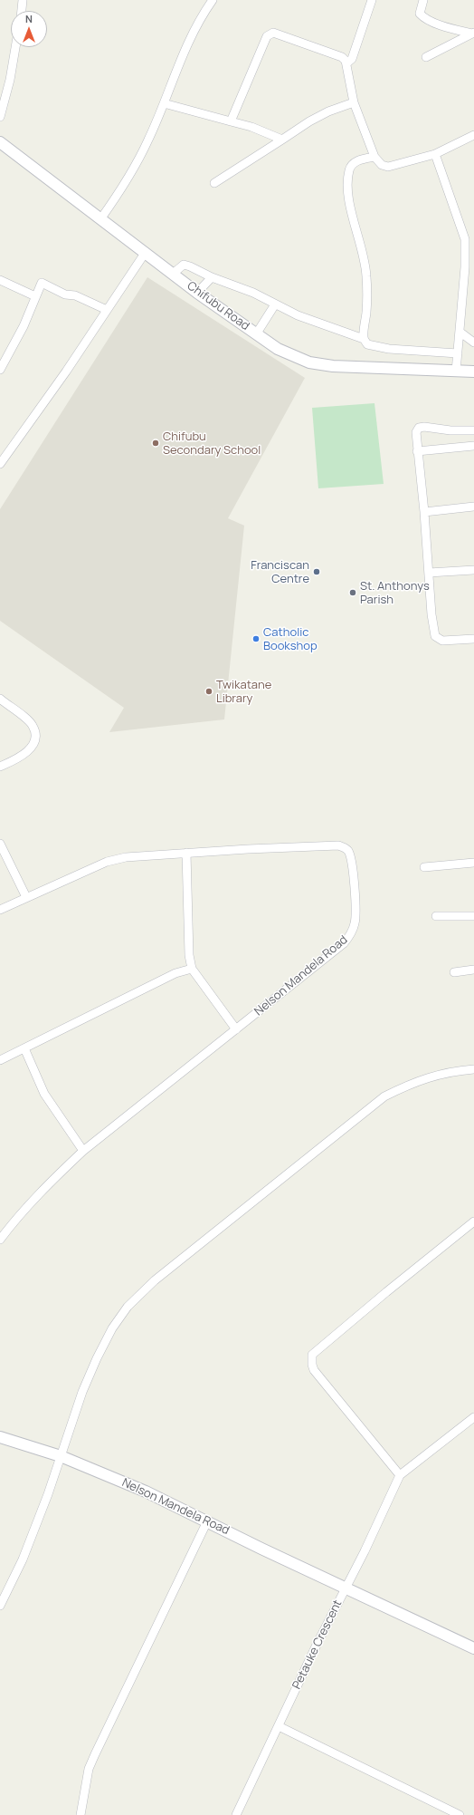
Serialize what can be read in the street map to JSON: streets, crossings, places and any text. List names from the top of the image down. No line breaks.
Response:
{"streets":{"main road":["Chifubu Road","Nelson Mandela Road"],"street":["Petauke Crescent"]},"crossings":[["Nelson Mandela Road","Petauke Crescent"]],"places":["Chifubu Secondary School","Franciscan Centre","St. Anthonys Parish","Catholic Bookshop","Twikatane Library"],"north":"top"}
